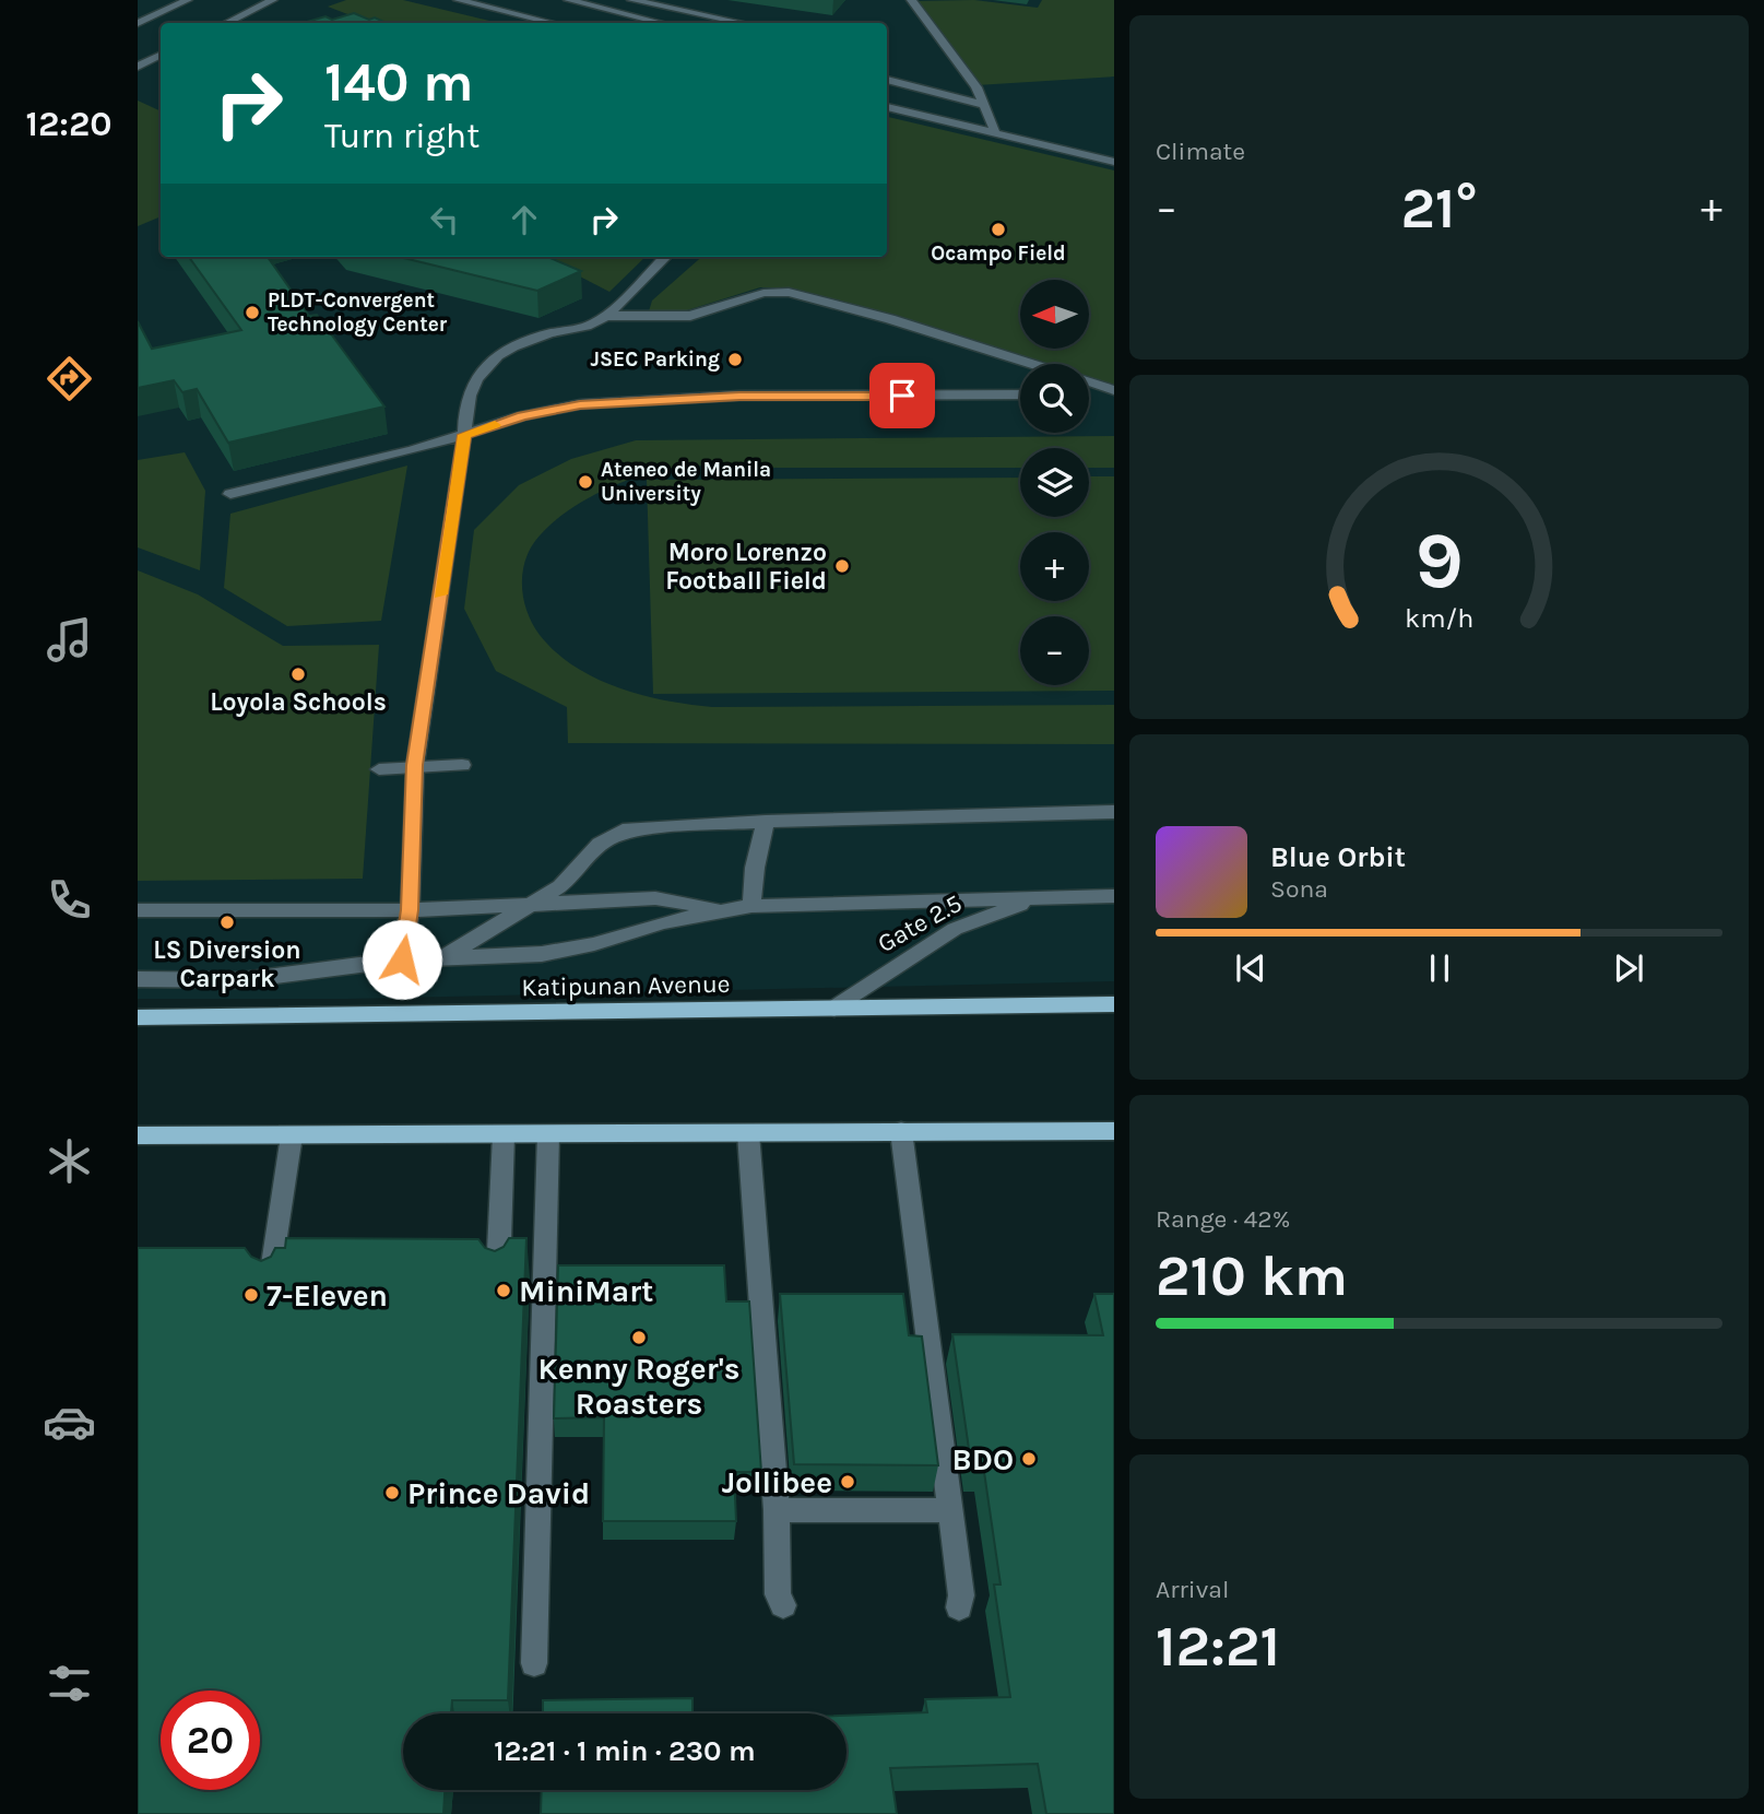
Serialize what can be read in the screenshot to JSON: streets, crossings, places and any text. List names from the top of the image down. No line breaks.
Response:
{"streets":{"main road":["Katipunan Avenue"],"street":["Gate 2.5"]},"crossings":[["Gate 2.5","Katipunan Avenue"]],"places":["Ocampo Field","PLDT-Convergent Technology Center","JSEC Parking","Ateneo de Manila University","Moro Lorenzo Football Field","Loyola Schools","LS Diversion Carpark","MiniMart","7-Eleven","Kenny Roger's Roasters","BDO","Jollibee","Prince David"],"north":"left","page":{"tabs":"12:20","tile":["Climate",["Range · 42%","210 km"],["Arrival","12:21"]],"turn":["140 m","Turn right"],"heat":["−","21°","+"],"map_buttons":["+","−"],"song":["Blue Orbit","Sona"],"limit":"20","trip":"12:21 · 1 min · 230 m","gauge":["9","km/h"]}}
